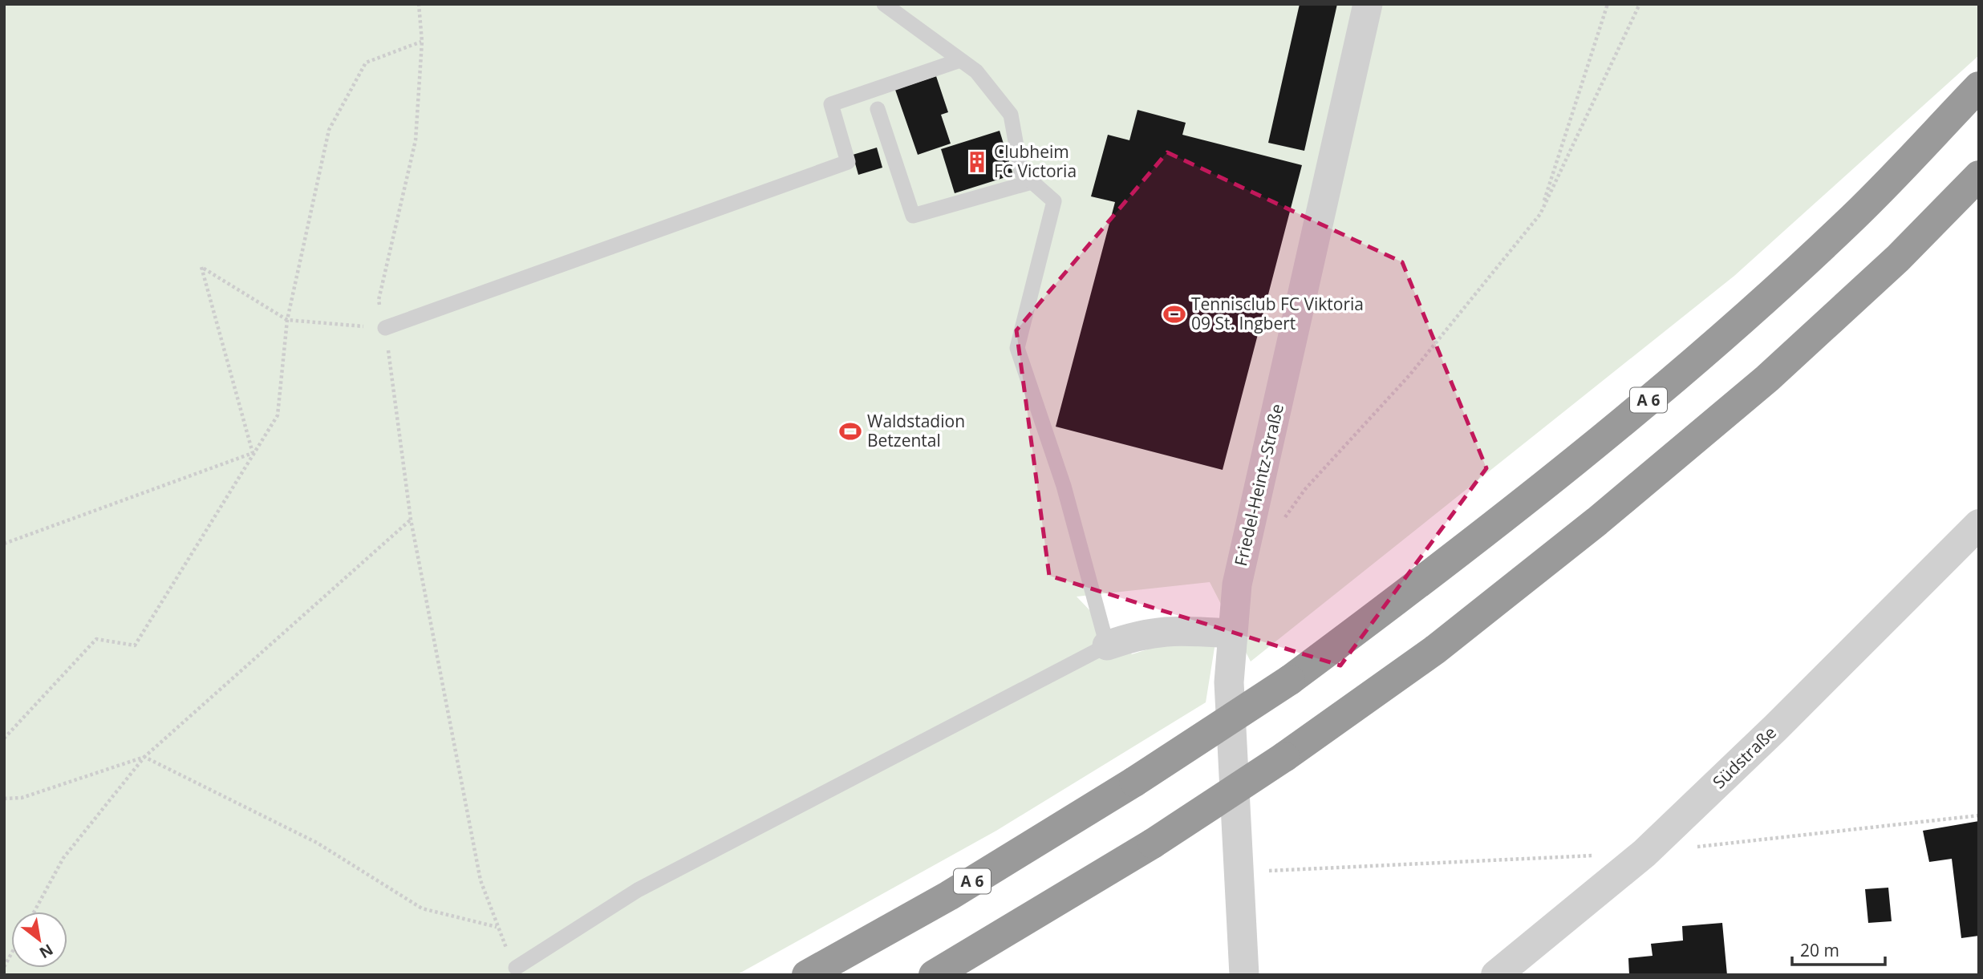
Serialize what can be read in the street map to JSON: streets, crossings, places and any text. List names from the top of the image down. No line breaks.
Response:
{"streets":{"highway":["A 6"],"street":["Friedel-Heintz-Straße","Südstraße"]},"places":{"building":["Clubheim FC Victoria"],"sports":["Tennisclub FC Viktoria 09 St. Ingbert","Waldstadion Betzental"]},"scale_bar":"20 m","north":"bottom right"}
